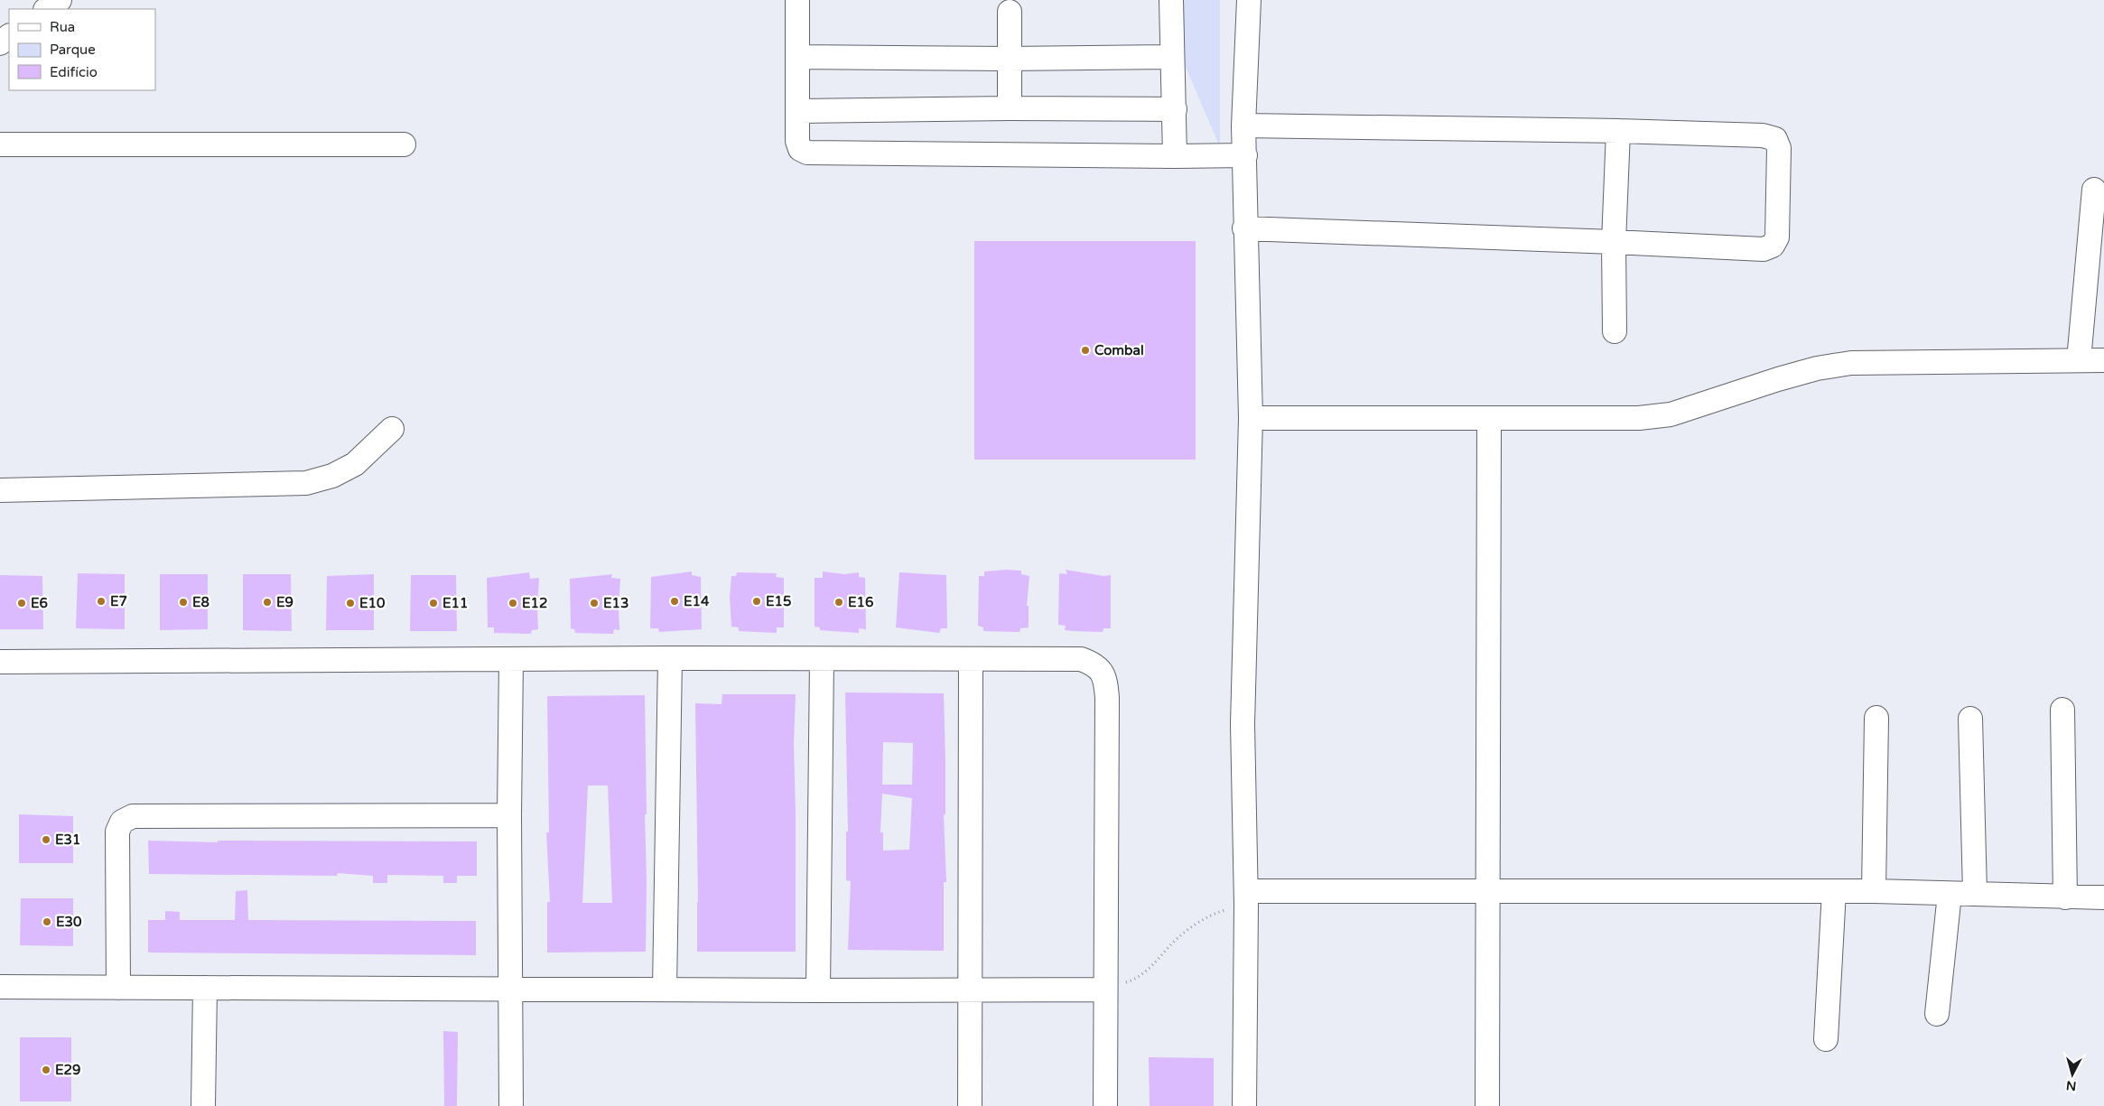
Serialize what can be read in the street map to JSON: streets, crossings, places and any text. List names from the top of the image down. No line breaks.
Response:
{"places":["Combal","E7","E14","E15","E8","E9","E16","E6","E10","E11","E12","E13","E31","E30","E29"],"legend":["Rua","Parque","Edifício"],"north":"bottom"}
